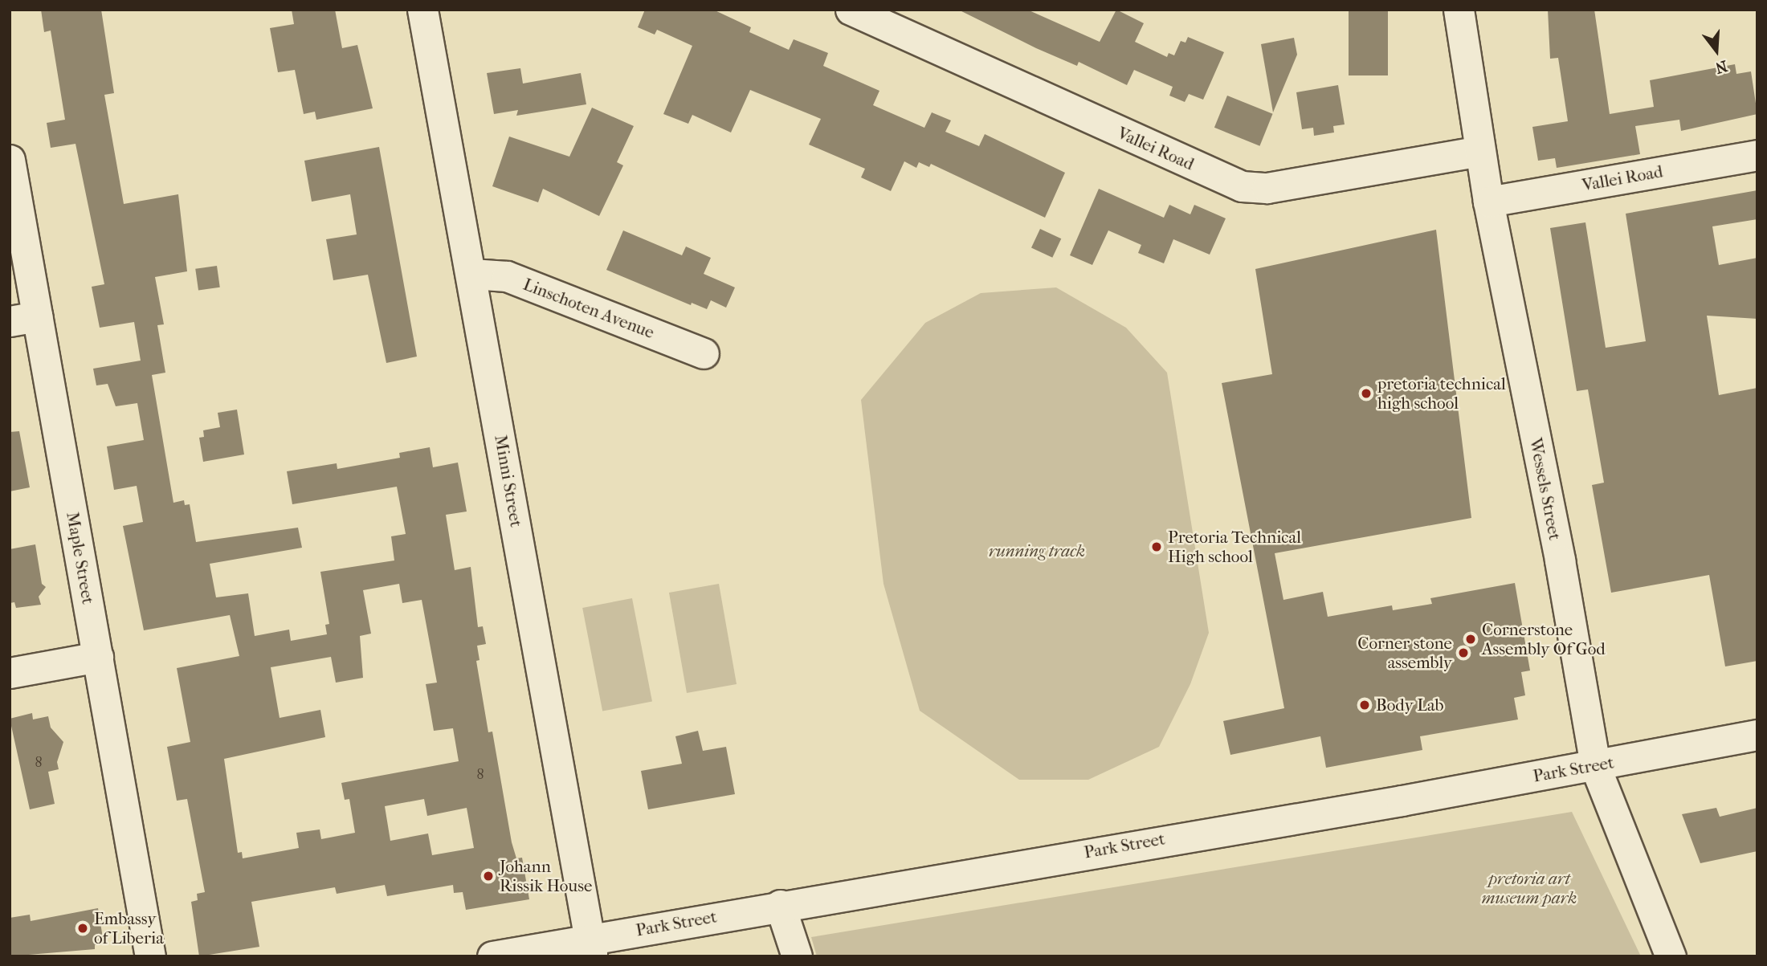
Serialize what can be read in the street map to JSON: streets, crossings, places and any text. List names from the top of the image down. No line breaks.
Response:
{"streets":{"street":["Vallei Road","Linschoten Avenue","Minni Street","Wessels Street","Maple Street","Park Street"]},"crossings":[["Vallei Road","Wessels Street"],["Linschoten Avenue","Minni Street"],["Minni Street","Park Street"],["Wessels Street","Park Street"]],"parks":["running track","pretoria art museum park"],"places":["pretoria technical high school","Pretoria Technical High school","Cornerstone Assembly Of God","Corner stone assembly","Body Lab","Johann Rissik House","Embassy of Liberia"],"house_numbers":["8","8"],"north":"bottom"}
